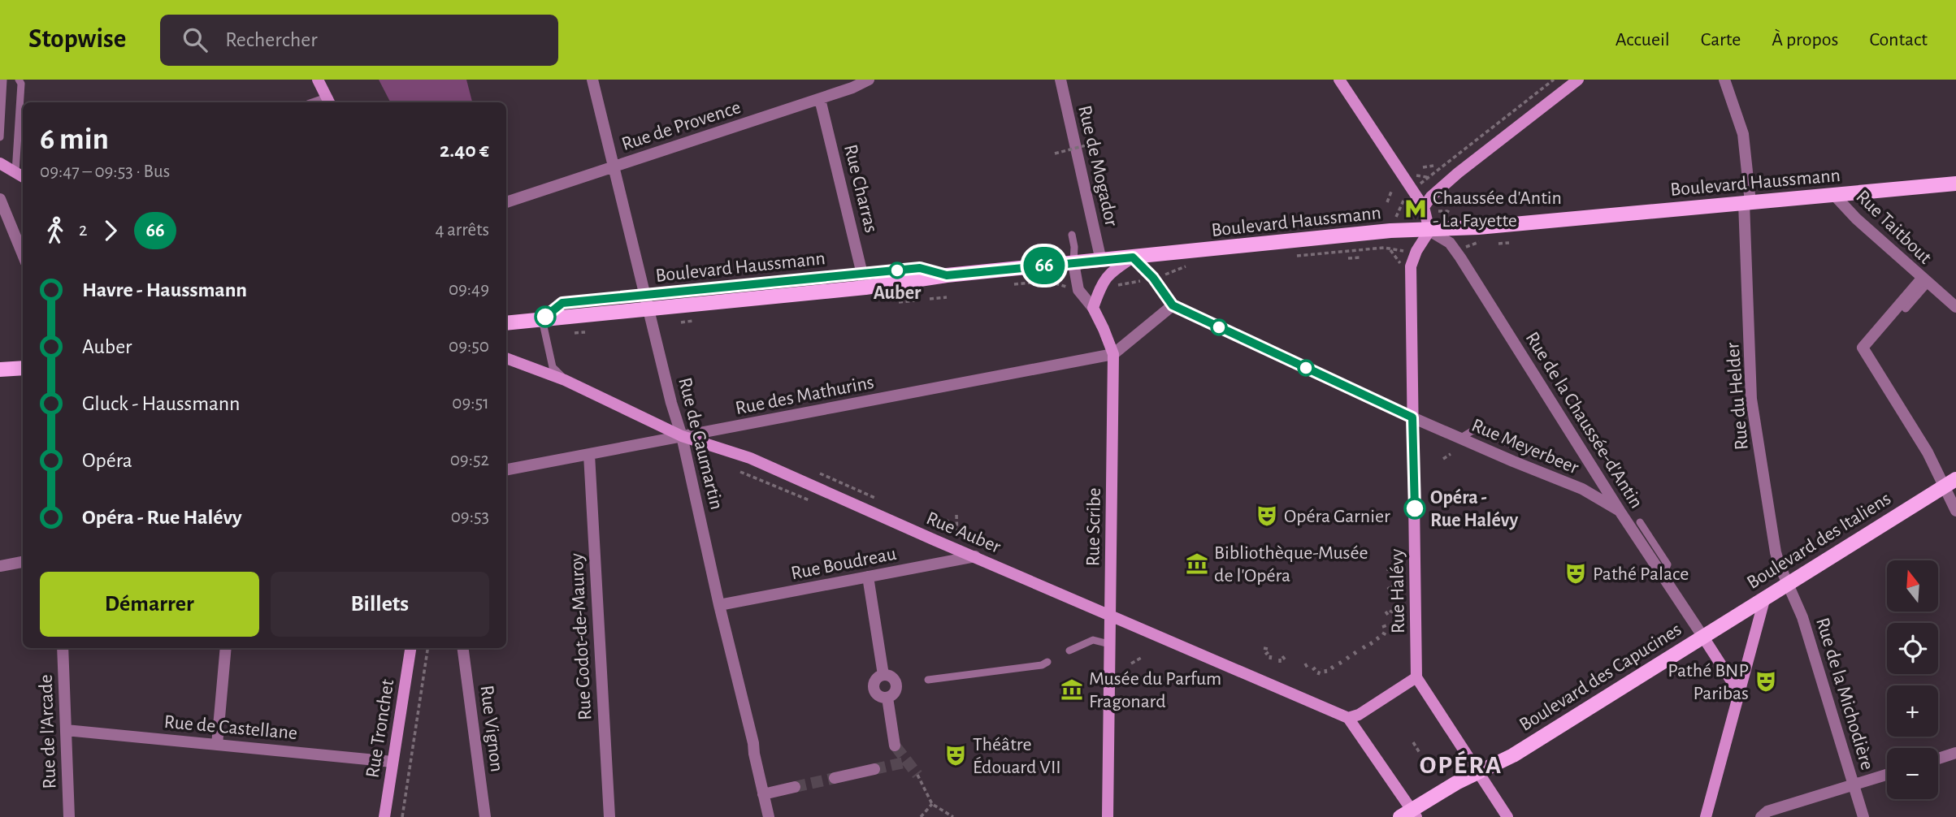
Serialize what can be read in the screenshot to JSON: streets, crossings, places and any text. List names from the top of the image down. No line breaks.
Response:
{"streets":{"main road":["Boulevard Haussmann","Rue Scribe","Rue Auber","Boulevard des Italiens","Rue Halévy","Boulevard des Capucines","Rue Tronchet"],"street":["Rue de Provence","Rue de Mogador","Rue Charras","Rue Taitbout","Rue des Mathurins","Rue du Helder","Rue de la Chaussée-d'Antin","Rue de Caumartin","Rue Meyerbeer","Rue Boudreau","Rue Godot-de-Mauroy","Rue de la Michodière","Rue de Castellane","Rue Vignon","Rue de l'Arcade"]},"crossings":[["Rue de Provence","Rue Charras"],["Rue de Provence","Rue de Caumartin"],["Rue de Mogador","Boulevard Haussmann"],["Boulevard Haussmann","Rue Charras"],["Boulevard Haussmann","Rue Taitbout"],["Boulevard Haussmann","Rue du Helder"],["Boulevard Haussmann","Rue de la Chaussée-d'Antin"],["Boulevard Haussmann","Rue de Caumartin"],["Boulevard Haussmann","Rue Halévy"],["Rue des Mathurins","Rue de Caumartin"],["Rue des Mathurins","Rue Scribe"],["Rue des Mathurins","Rue Auber"],["Rue des Mathurins","Rue Godot-de-Mauroy"],["Rue du Helder","Boulevard des Italiens"],["Rue du Helder","Rue de la Michodière"],["Rue de la Chaussée-d'Antin","Rue Meyerbeer"],["Rue de la Chaussée-d'Antin","Boulevard des Italiens"],["Rue de la Chaussée-d'Antin","Rue Halévy"],["Rue de la Chaussée-d'Antin","Boulevard des Capucines"],["Rue de Caumartin","Rue Auber"],["Rue de Caumartin","Rue Boudreau"],["Rue Meyerbeer","Rue Halévy"],["Rue Scribe","Rue Auber"],["Rue Auber","Rue Boudreau"],["Boulevard des Italiens","Boulevard des Capucines"],["Boulevard des Italiens","Rue de la Michodière"],["Rue de Castellane","Rue Tronchet"],["Rue de Castellane","Rue de l'Arcade"]],"districts":["OPÉRA"],"places":{"metro station":["Chaussée d'Antin - La Fayette"],"other":["Auber","Opéra - Rue Halévy"],"theatre":["Opéra Garnier","Pathé Palace","Pathé BNP Paribas","Théâtre Édouard VII"],"museum":["Bibliothèque-Musée de l'Opéra","Musée du Parfum Fragonard"]},"lines":["bus line 66"],"north":"top","page":{"header":"Stopwise","search":"Rechercher","nav":["Accueil","Carte","À propos","Contact"],"on_map":"66","heading":["6 min","09:47 – 09:53 · Bus","2.40 €"],"legs":["2","66","4 arrêts"],"list":[{"name":"Havre - Haussmann","value":"09:49"},{"name":"Auber","value":"09:50"},{"name":"Gluck - Haussmann","value":"09:51"},{"name":"Opéra","value":"09:52"},{"name":"Opéra - Rue Halévy","value":"09:53"}],"map_buttons":["+","−"],"buttons":["Démarrer","Billets"]}}
